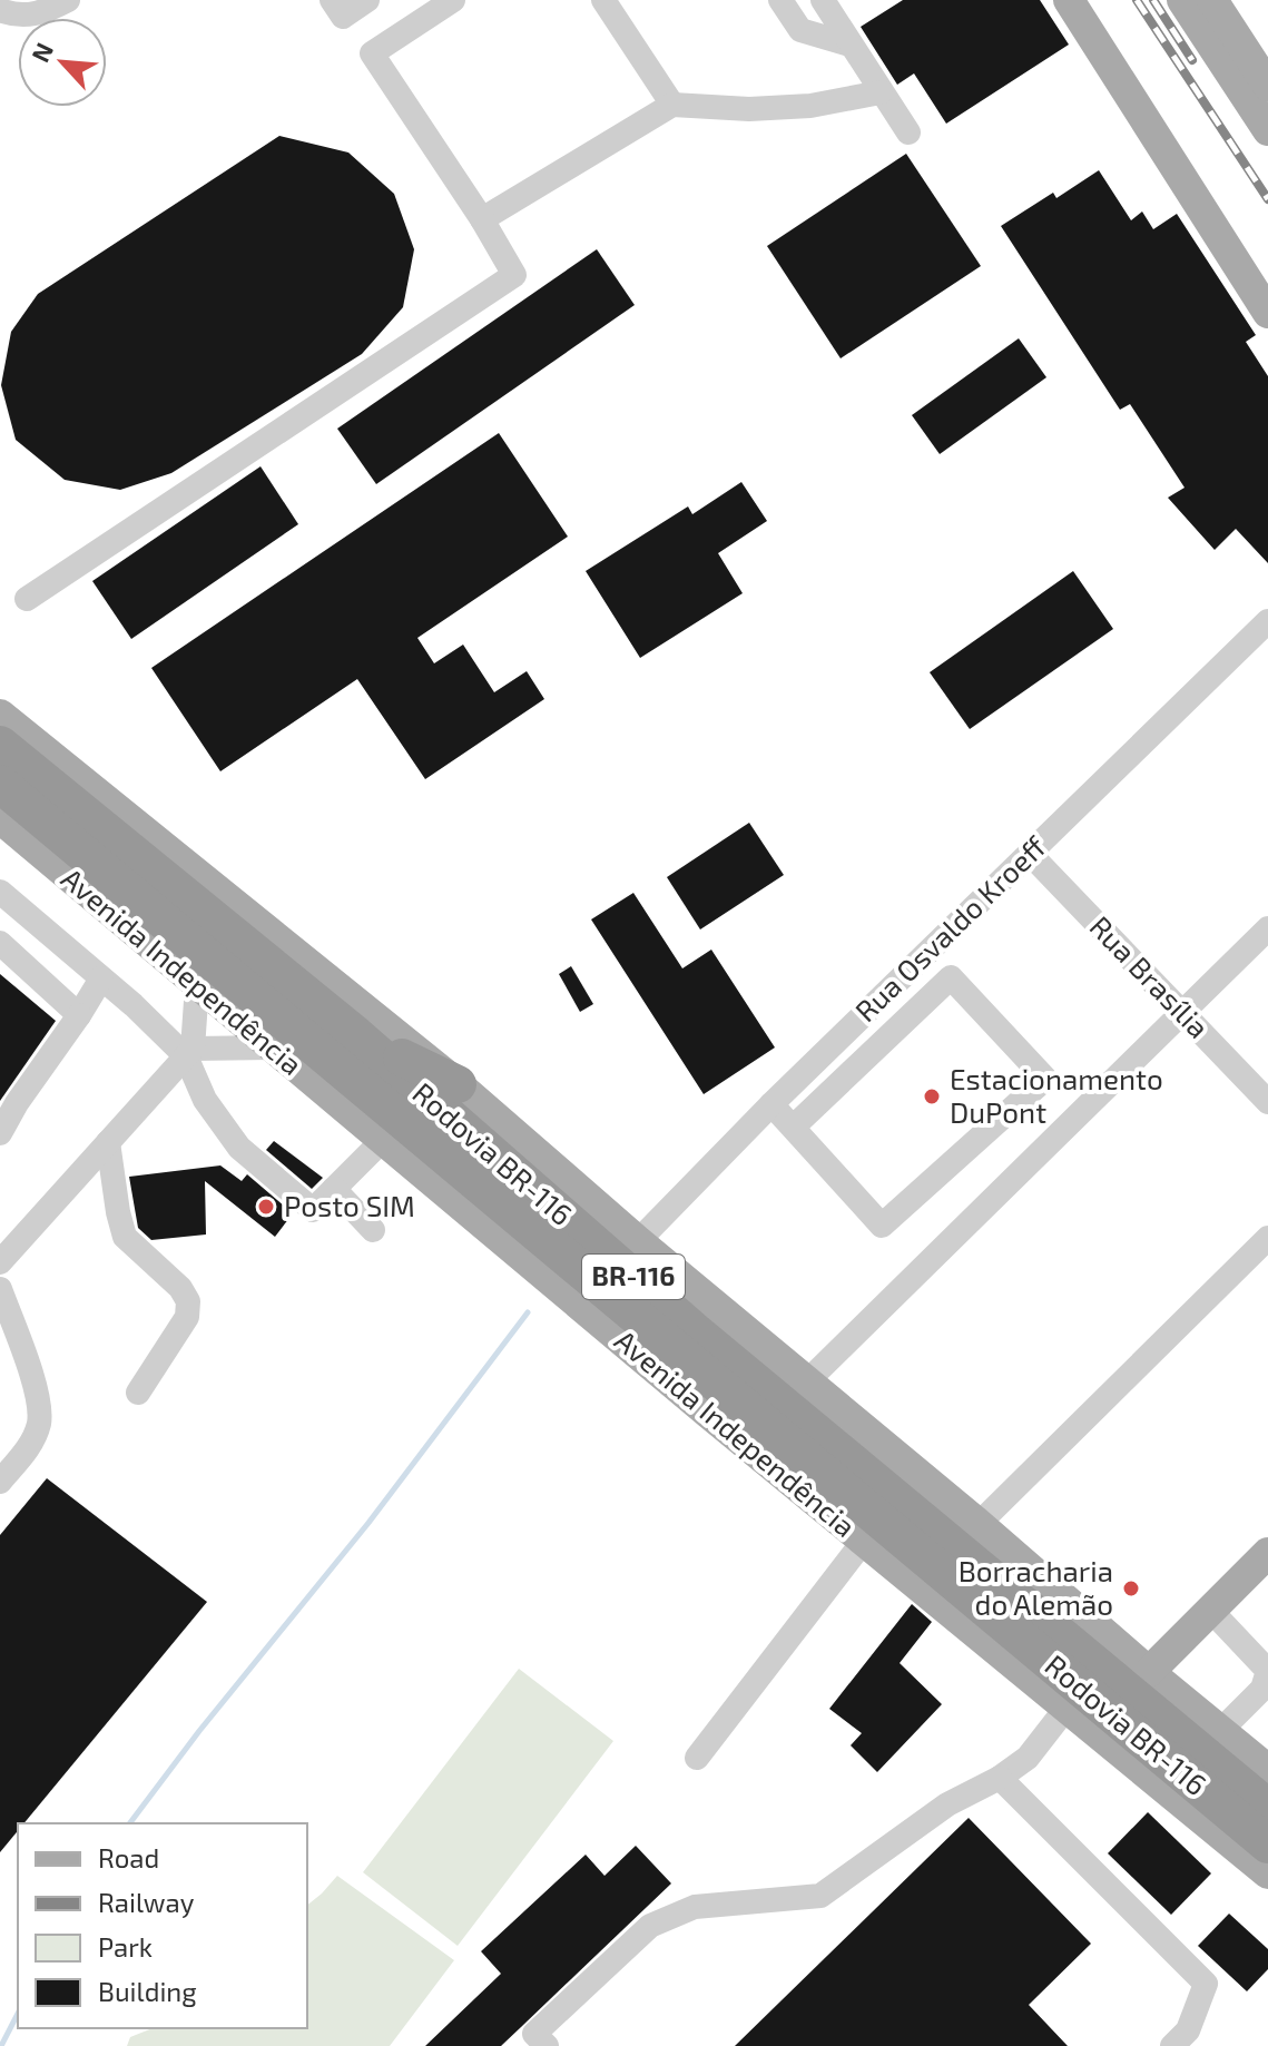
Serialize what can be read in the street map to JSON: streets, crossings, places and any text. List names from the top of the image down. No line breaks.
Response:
{"streets":{"highway":["Rodovia BR-116","BR-116"],"main road":["Avenida Independência"],"street":["Rua Osvaldo Kroeff","Rua Brasília"]},"crossings":[["Rua Osvaldo Kroeff","Rua Brasília"],["Rua Osvaldo Kroeff","Rodovia BR-116"]],"places":["Estacionamento DuPont","Posto SIM","Borracharia do Alemão"],"legend":["Road","Railway","Park","Building"],"north":"top left"}
